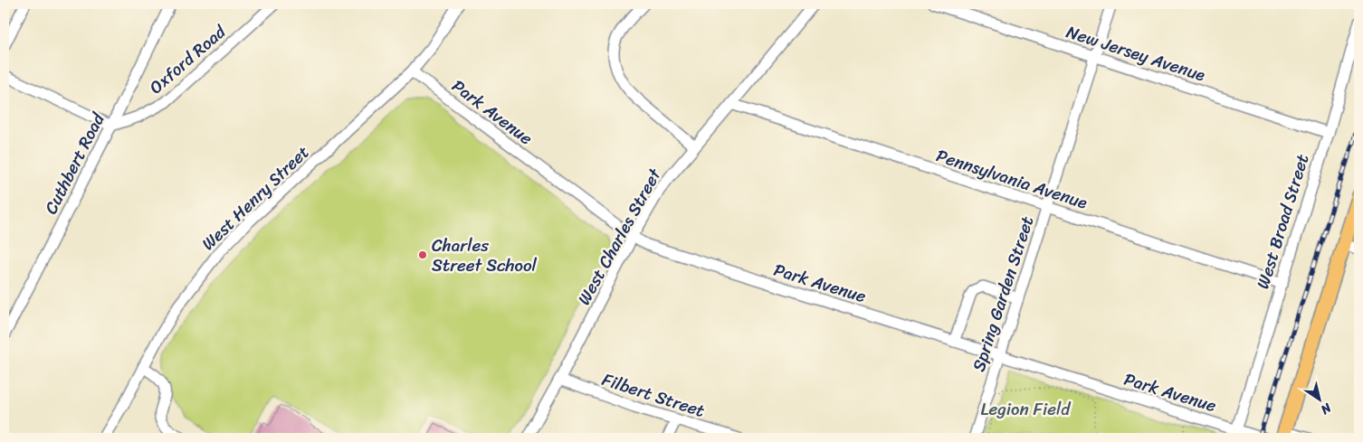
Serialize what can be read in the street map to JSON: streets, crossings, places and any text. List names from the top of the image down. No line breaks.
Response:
{"streets":{"street":["New Jersey Avenue","Oxford Road","Park Avenue","Cuthbert Road","Pennsylvania Avenue","West Henry Street","West Broad Street","West Charles Street","Spring Garden Street","Filbert Street"]},"crossings":[["New Jersey Avenue","West Broad Street"],["New Jersey Avenue","Spring Garden Street"],["Oxford Road","Cuthbert Road"],["Park Avenue","West Henry Street"],["Park Avenue","West Broad Street"],["Park Avenue","West Charles Street"],["Park Avenue","Spring Garden Street"],["Pennsylvania Avenue","West Broad Street"],["Pennsylvania Avenue","West Charles Street"],["Pennsylvania Avenue","Spring Garden Street"],["West Charles Street","Filbert Street"]],"parks":["Legion Field"],"places":["Charles Street School"],"north":"bottom right"}
